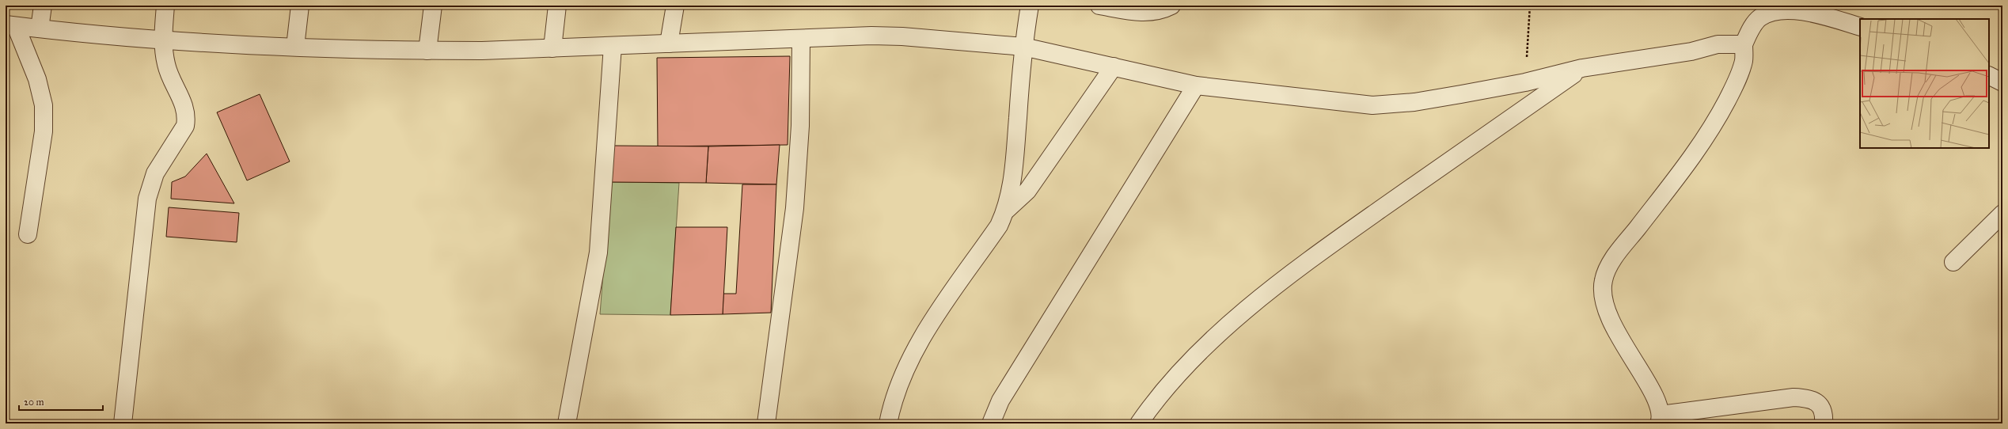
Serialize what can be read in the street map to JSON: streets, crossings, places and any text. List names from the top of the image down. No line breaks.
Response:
{"scale_bar":"20 m"}
